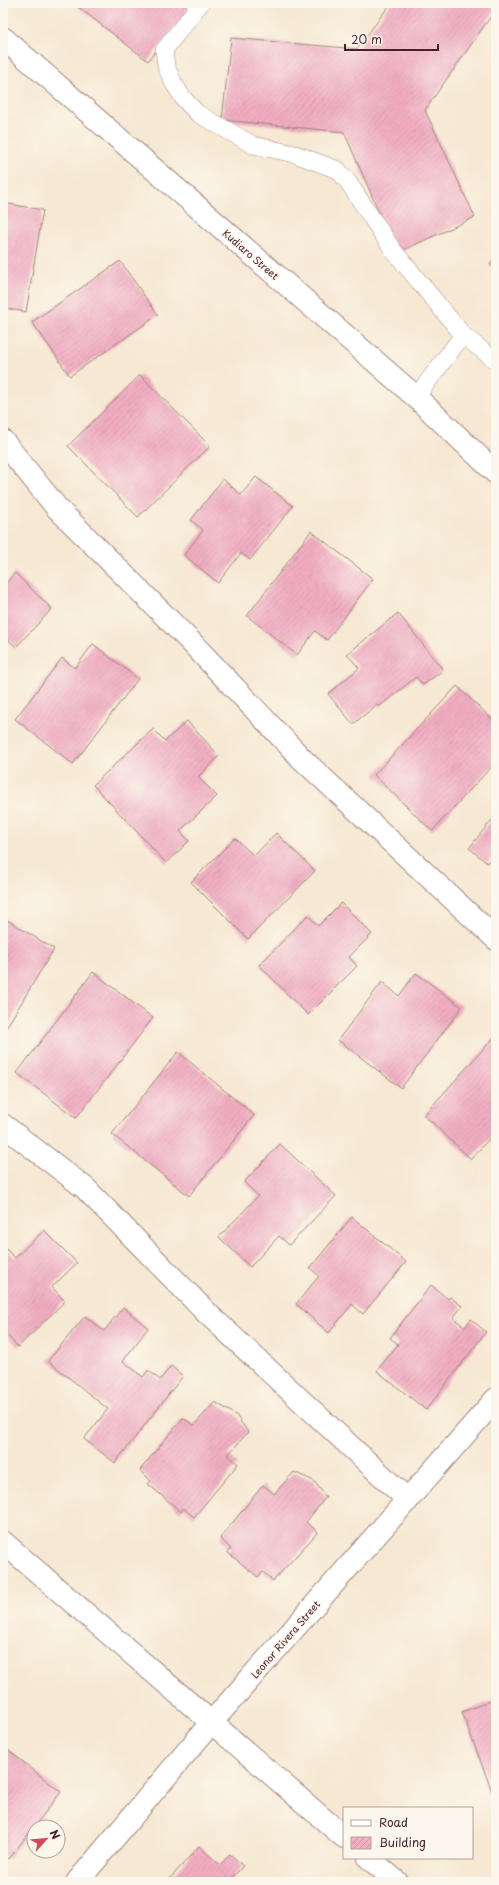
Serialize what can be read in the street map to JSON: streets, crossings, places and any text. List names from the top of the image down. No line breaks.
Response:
{"streets":{"street":["Kudiaro Street","Leonor Rivera Street"]},"legend":["Road","Building"],"scale_bar":"20 m","north":"top right"}
